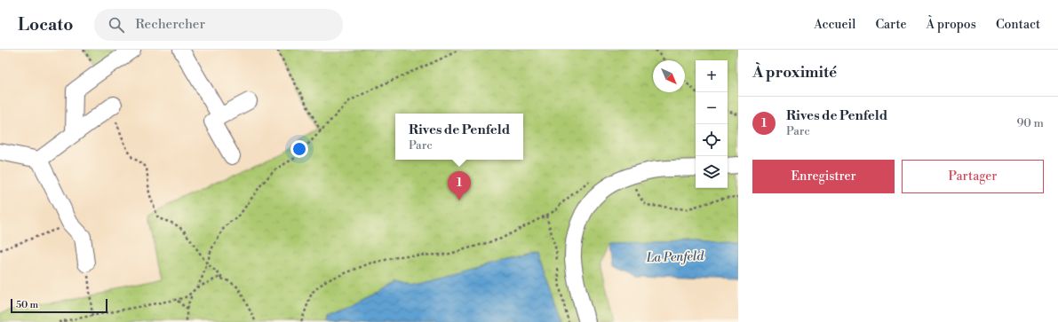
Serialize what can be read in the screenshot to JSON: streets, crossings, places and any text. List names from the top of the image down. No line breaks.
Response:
{"water":["La Penfeld"],"scale_bar":"50 m","north":"bottom right","page":{"header":"Locato","search":"Rechercher","nav":["Accueil","Carte","À propos","Contact"],"heading":"À proximité","map_buttons":["+","−"],"list":[{"mark":"1","name":"Rives de Penfeld","note":"Parc","value":"90 m"}],"popup":["Rives de Penfeld","Parc"],"buttons":["Enregistrer","Partager"],"pins":"1","scale":"50 m"}}
